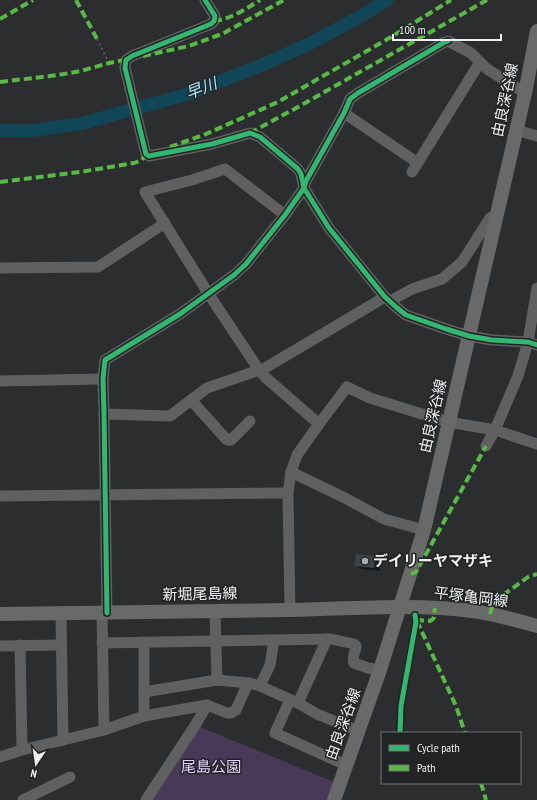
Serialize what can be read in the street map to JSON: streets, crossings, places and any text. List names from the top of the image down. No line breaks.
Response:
{"streets":{"main road":["由良深谷線","新堀尾島線","平塚亀岡線"]},"crossings":[["由良深谷線","新堀尾島線"],["由良深谷線","平塚亀岡線"],["新堀尾島線","平塚亀岡線"]],"water":["早川"],"parks":["尾島公園"],"places":["デイリーヤマザキ"],"legend":["Cycle path","Path"],"scale_bar":"100 m","north":"bottom"}
